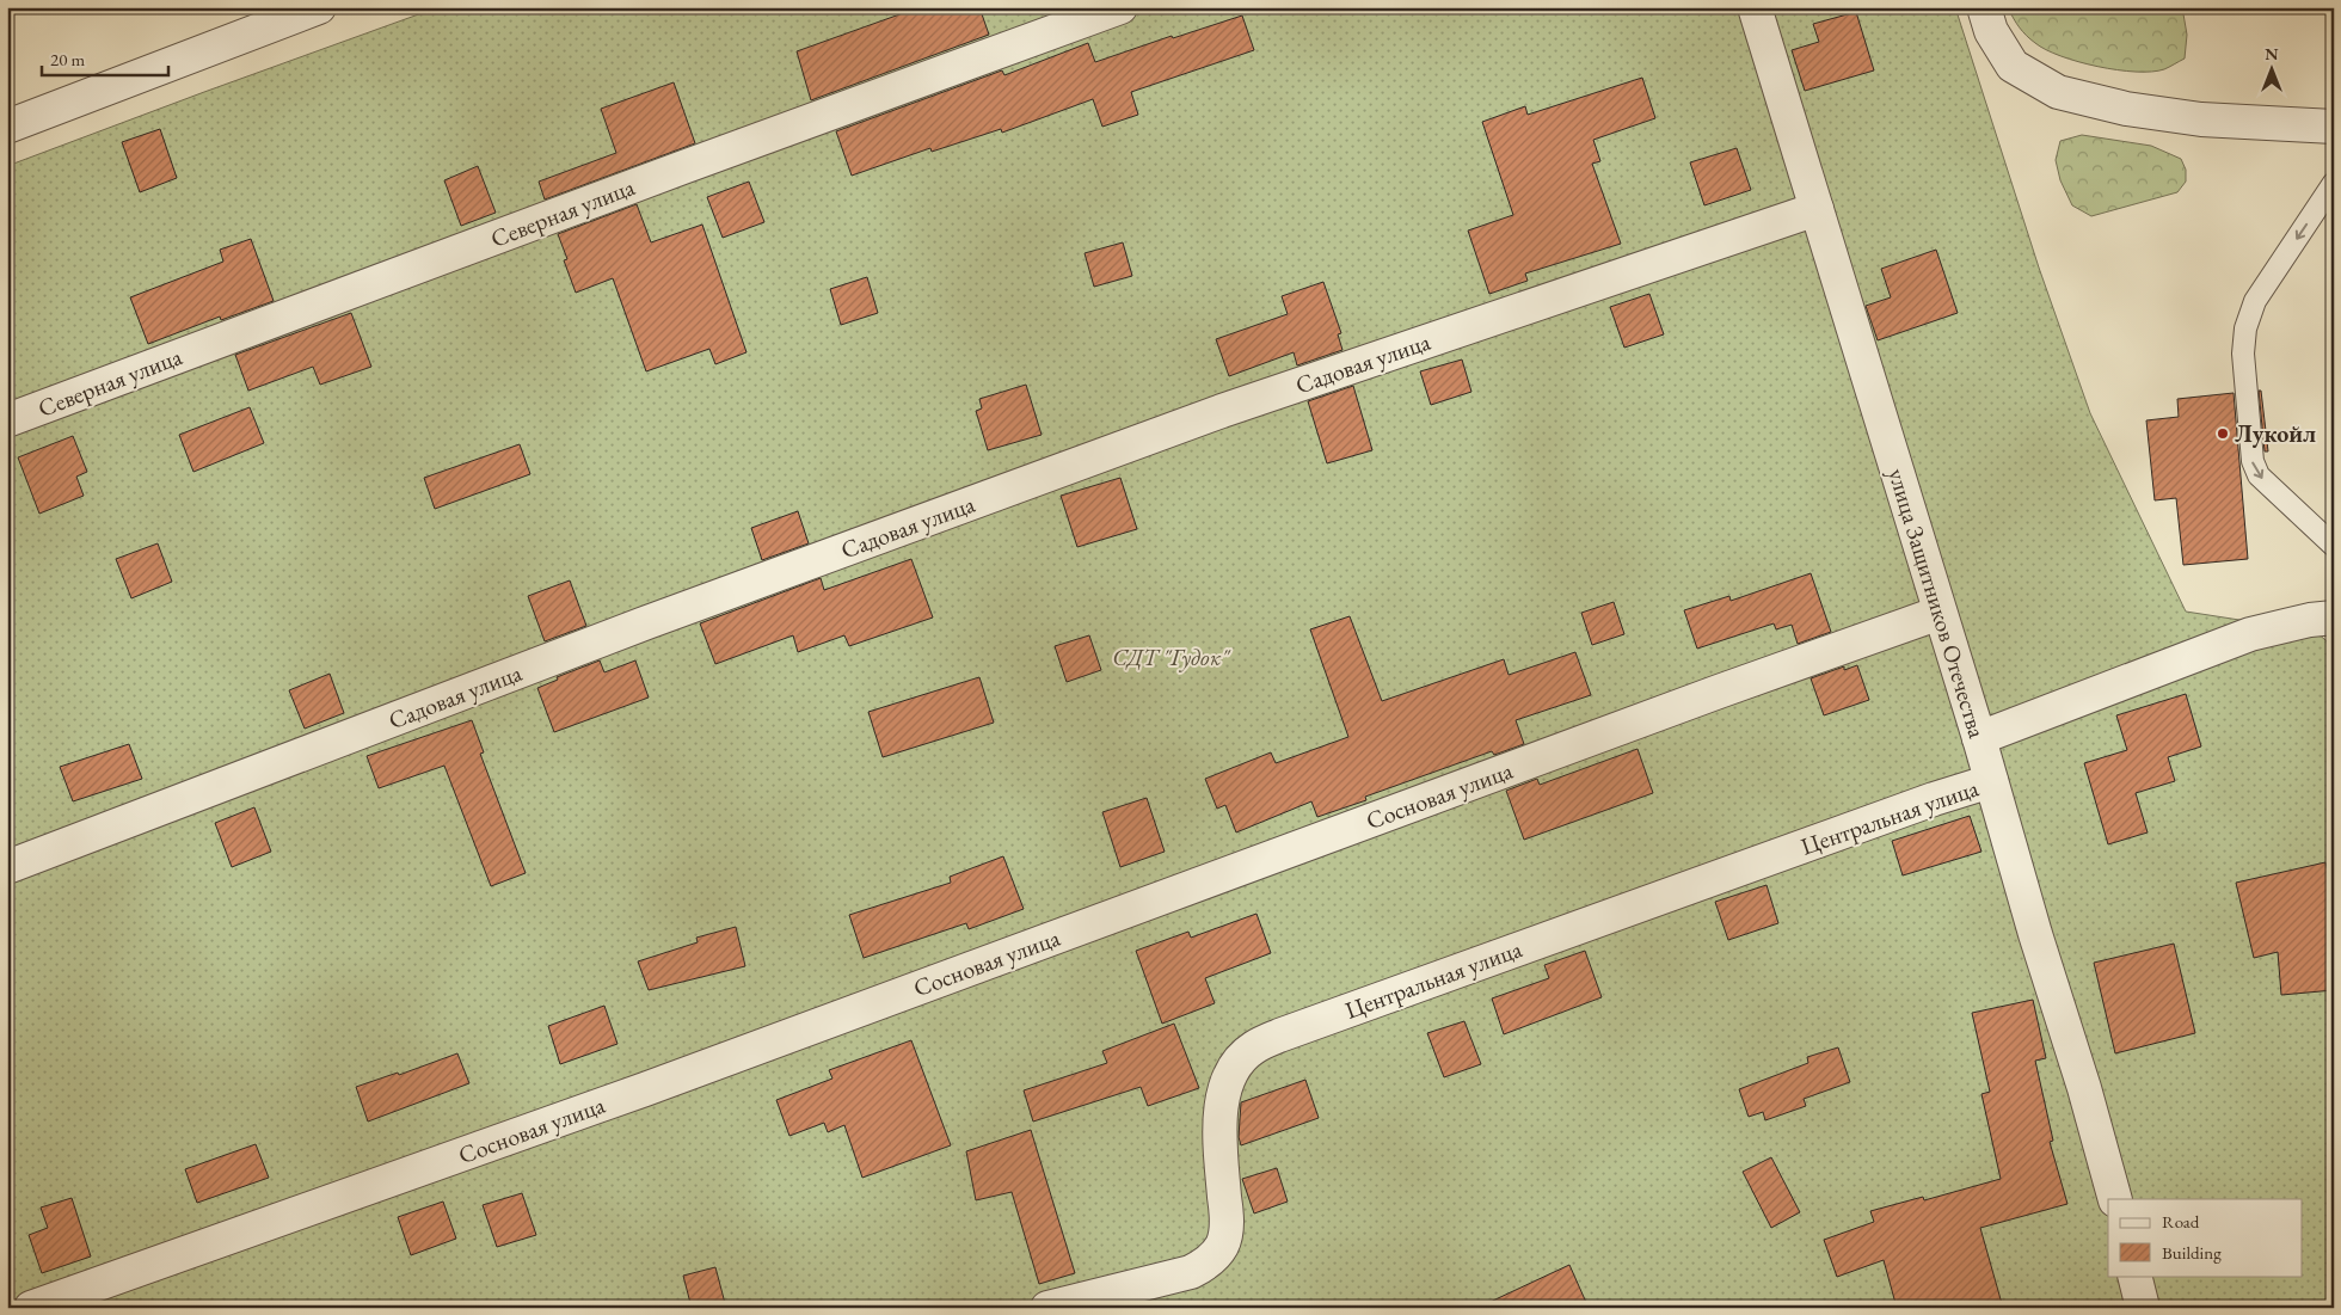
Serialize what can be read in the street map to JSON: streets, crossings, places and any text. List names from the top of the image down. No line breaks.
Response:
{"streets":{"street":["Северная улица","Садовая улица","улица Защитников Отечества","Сосновая улица","Центральная улица"]},"crossings":[["Садовая улица","улица Защитников Отечества"],["улица Защитников Отечества","Сосновая улица"],["улица Защитников Отечества","Центральная улица"]],"parks":["СДТ \"Гудок\""],"places":["Лукойл"],"legend":["Road","Building"],"scale_bar":"20 m","north":"top"}
